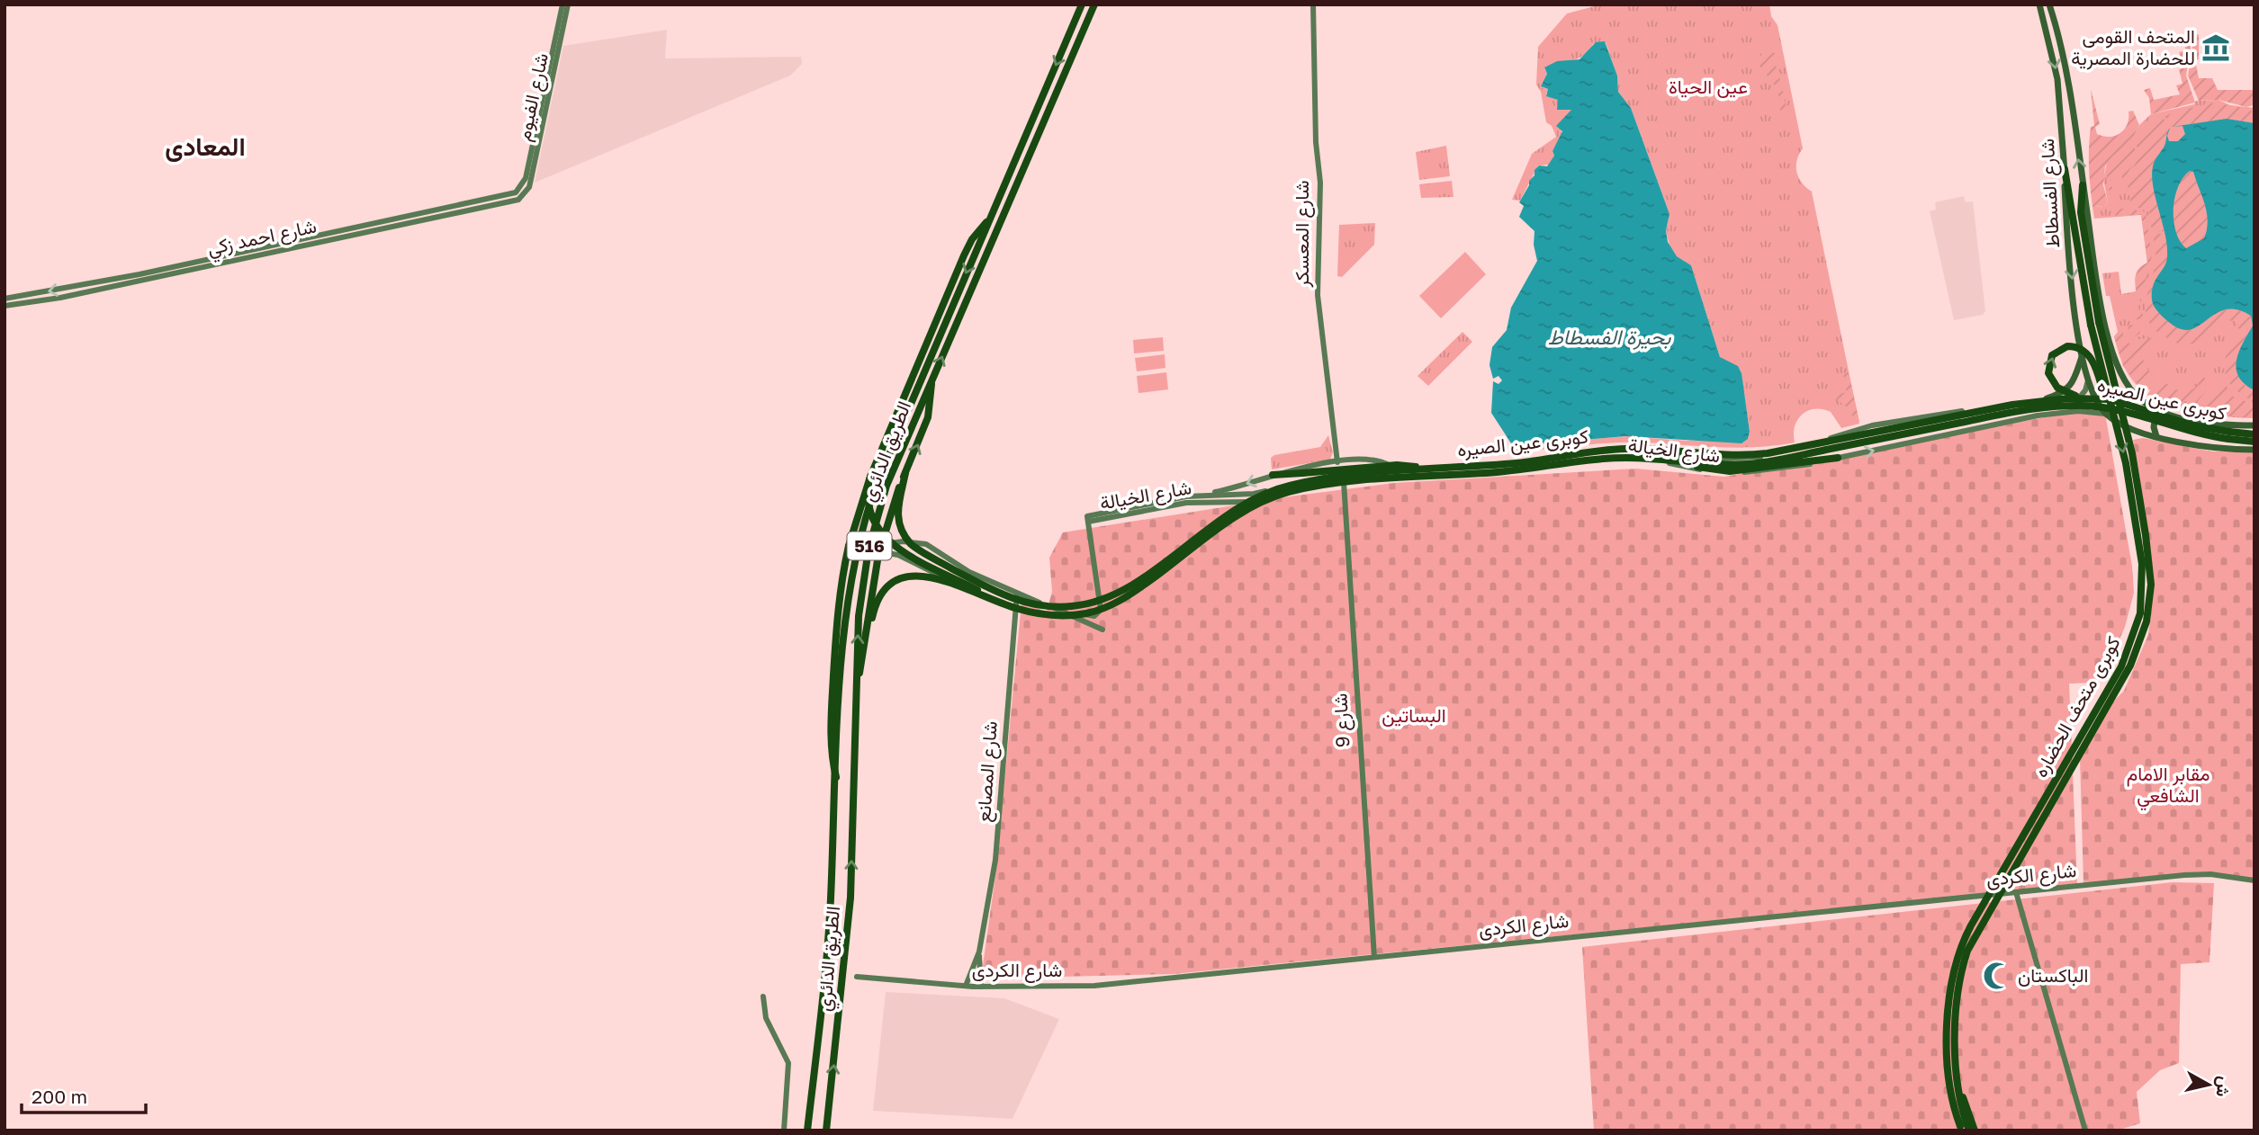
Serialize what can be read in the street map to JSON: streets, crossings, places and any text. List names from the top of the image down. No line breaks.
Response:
{"streets":{"highway":["كوبرى عين الصيره","الطريق الدائري","516","كوبرى متحف الحضاره"],"main road":["شارع الفسطاط"],"street":["شارع الفيوم","شارع المعسكر","شارع احمد زكي","شارع الخيالة","شارع 9","شارع المصانع","شارع الكردى"]},"crossings":[["شارع الفيوم","شارع احمد زكي"],["شارع الفسطاط","شارع الخيالة"],["شارع الفسطاط","كوبرى متحف الحضاره"],["شارع الخيالة","شارع 9"],["شارع 9","شارع الكردى"],["شارع المصانع","شارع الكردى"]],"districts":["المعادى"],"water":["بحيرة الفسطاط"],"parks":["عين الحياة","البساتين","مقابر الامام الشافعي"],"places":{"museum":["المتحف القومى للحضارة المصرية"],"mosque":["الباكستان"]},"scale_bar":"200 m","north":"right"}
